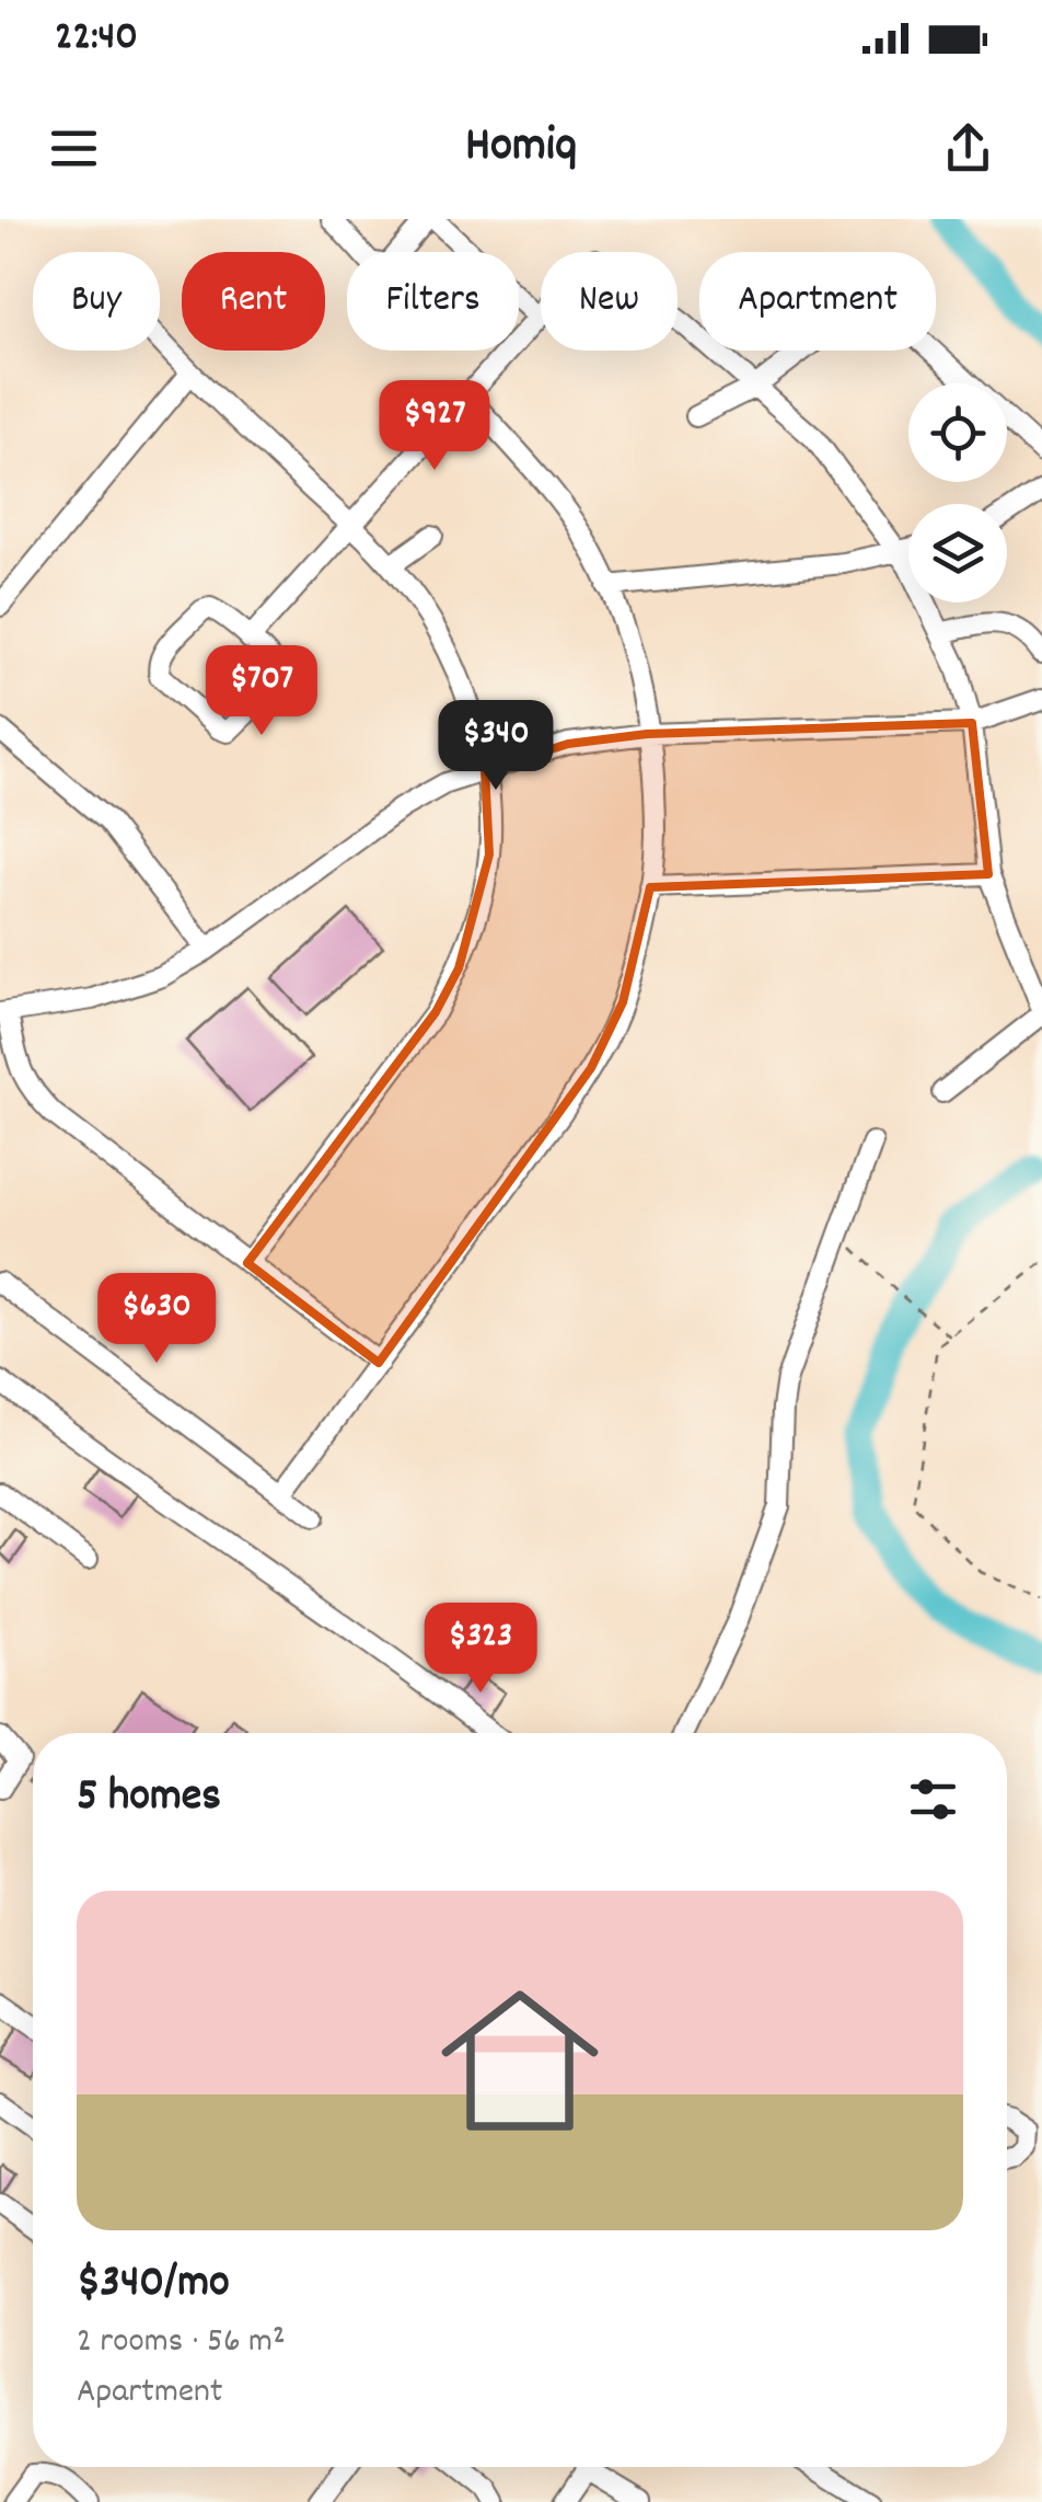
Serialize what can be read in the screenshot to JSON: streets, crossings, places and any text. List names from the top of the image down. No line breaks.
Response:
{"page":{"status":"22:40","header":"Homiq","chip":["Buy","Rent","Filters","New","Apartment"],"price":["$927","$707","$340","$630","$323"],"heading":"5 homes","list":[{"name":"$340/mo","note":"2 rooms · 56 m² · Apartment"}]}}
